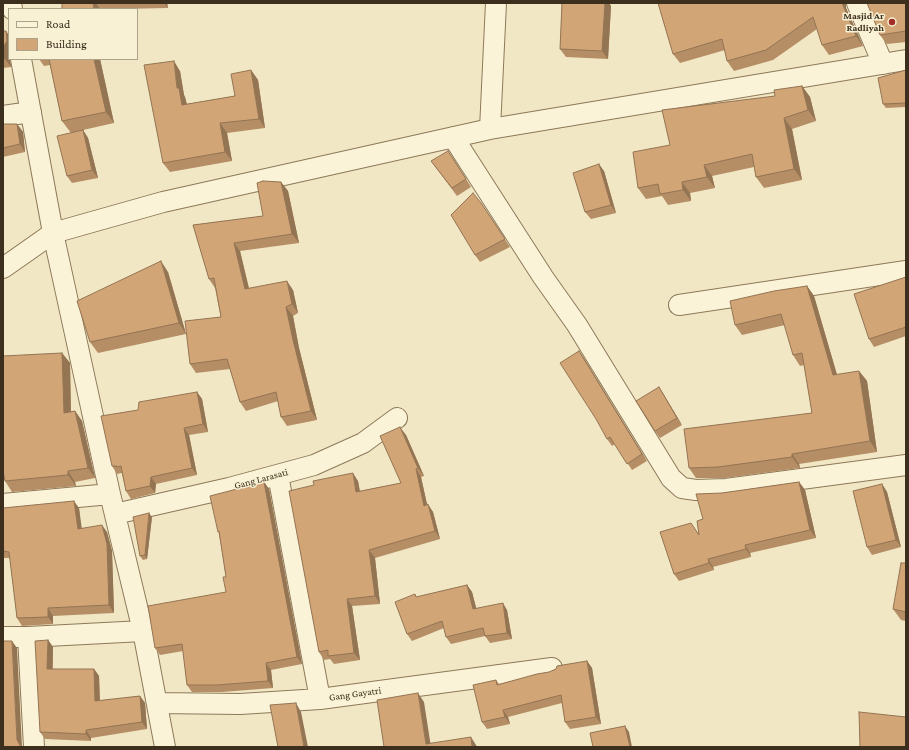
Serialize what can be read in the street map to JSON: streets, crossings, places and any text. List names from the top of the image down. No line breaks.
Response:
{"streets":{"street":["Gang Larasati","Gang Gayatri"]},"places":["Masjid Ar Radliyah"],"legend":["Road","Building"]}
